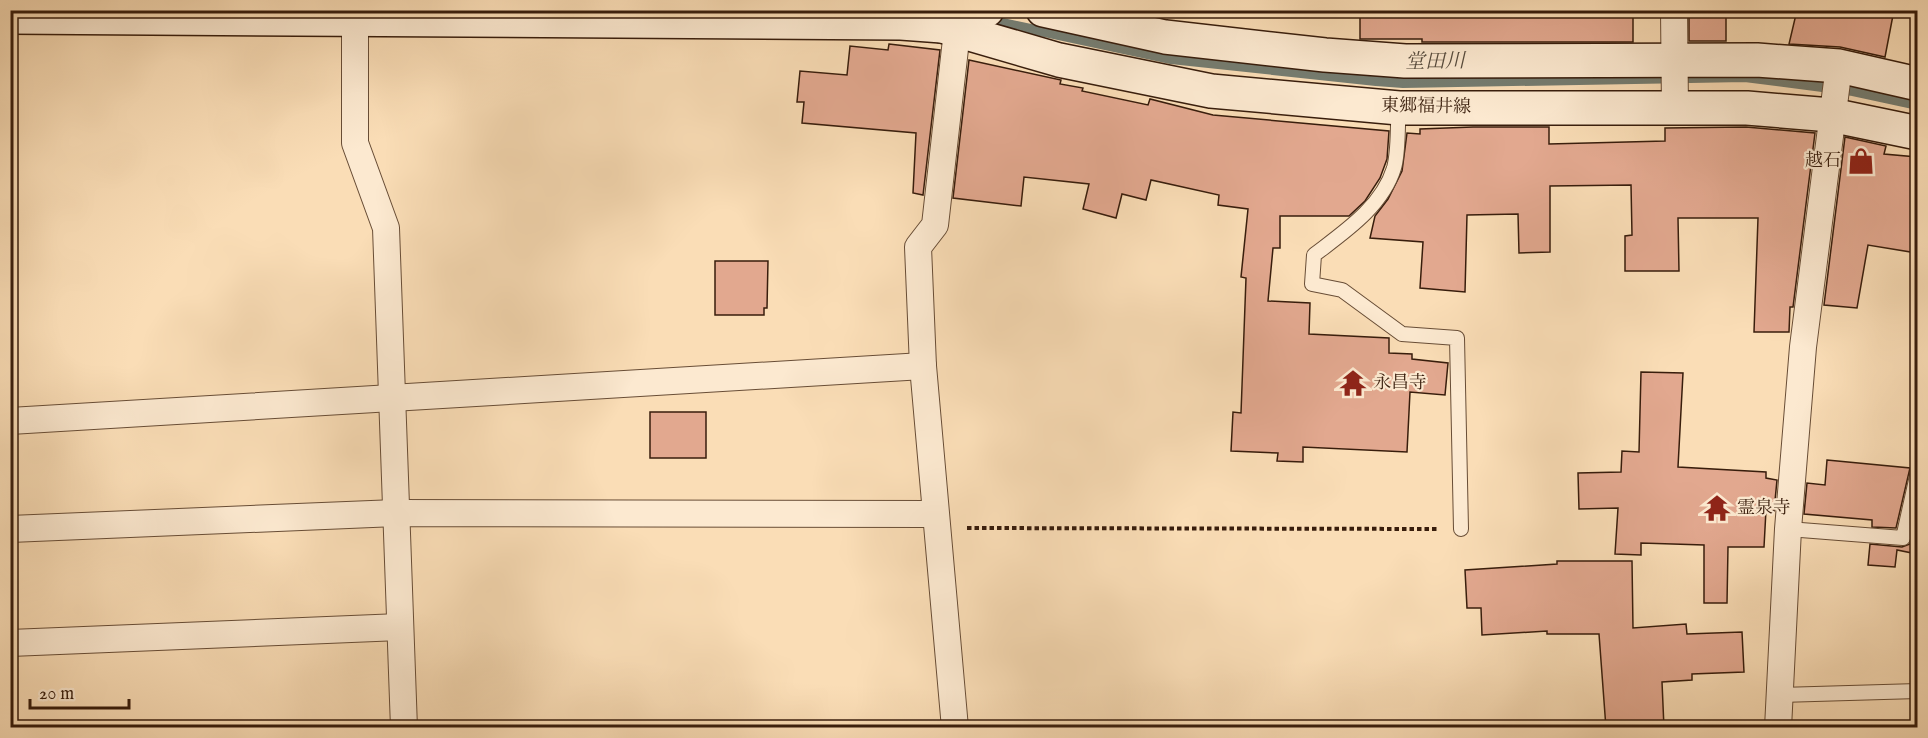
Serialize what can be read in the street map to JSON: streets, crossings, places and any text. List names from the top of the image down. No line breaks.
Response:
{"streets":{"main road":["東郷福井線"]},"water":["堂田川"],"places":{"shop":["越石"],"temple":["永昌寺","霊泉寺"]},"scale_bar":"20 m"}
